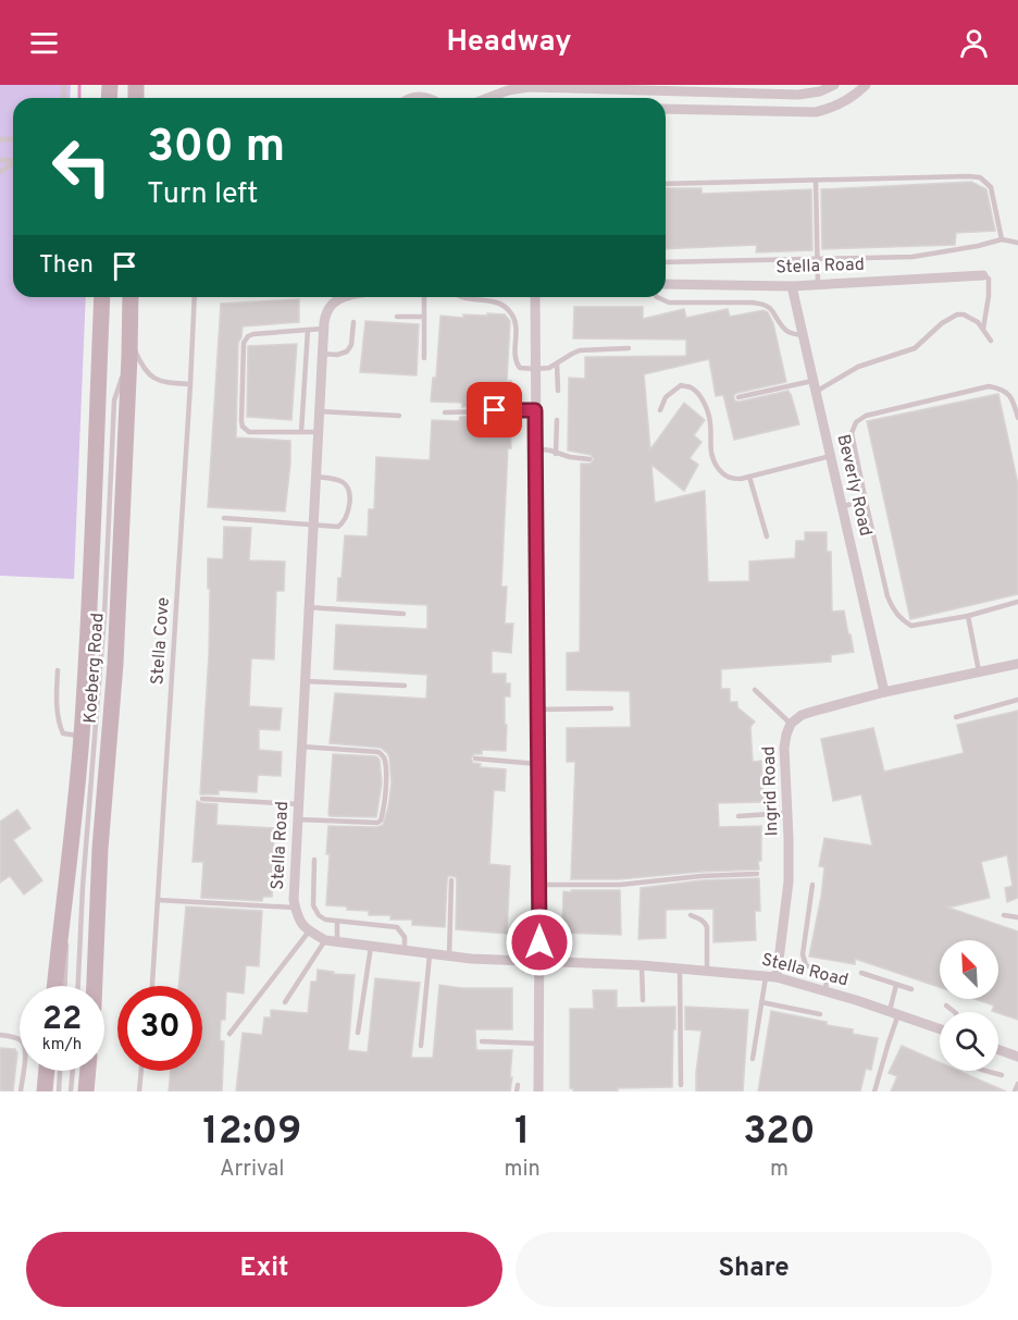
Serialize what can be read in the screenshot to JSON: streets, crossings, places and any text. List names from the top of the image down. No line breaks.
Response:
{"streets":{"main road":["Koeberg Road"],"street":["Stella Road","Beverly Road","Ingrid Road"],"lane":["Stella Cove"]},"crossings":[["Stella Road","Beverly Road"],["Stella Road","Ingrid Road"],["Beverly Road","Ingrid Road"]],"north":"top left","page":{"header":"Headway","turn":["300 m","Turn left"],"then":"Then","speed":"22 km/h","limit":"30","eta":["12:09","Arrival","1","min","320","m"],"buttons":["Exit","Share"]}}
